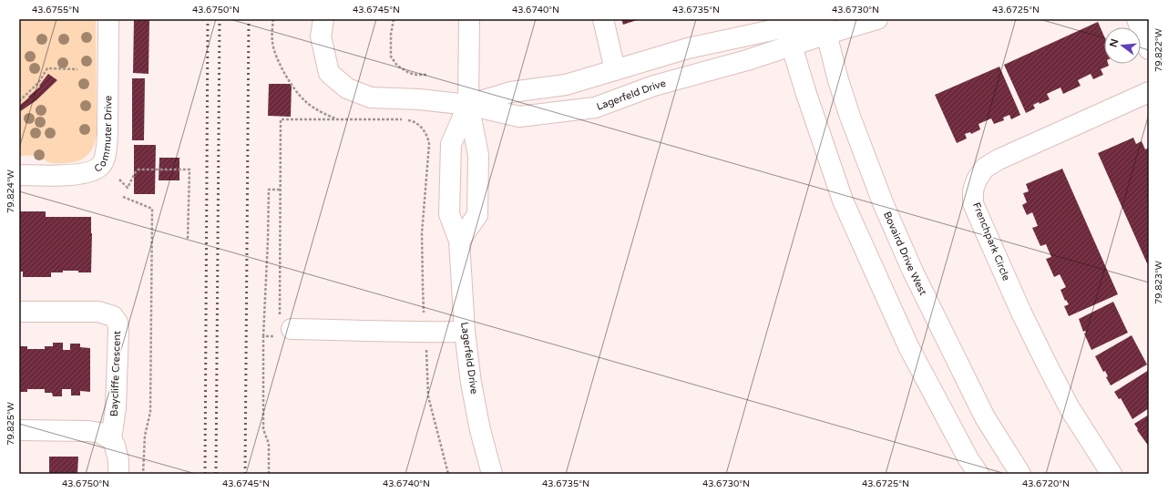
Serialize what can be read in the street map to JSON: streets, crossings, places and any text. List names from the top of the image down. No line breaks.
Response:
{"streets":{"street":["Lagerfeld Drive","Commuter Drive","Frenchpark Circle","Bovaird Drive West","Baycliffe Crescent"]},"crossings":[["Lagerfeld Drive","Bovaird Drive West"]],"north":"left","coordinates":["43.6755°N","43.6750°N","43.6745°N","43.6740°N","43.6735°N","43.6730°N","43.6725°N","79.822°W","79.824°W","79.823°W","79.825°W","43.6720°N"]}
